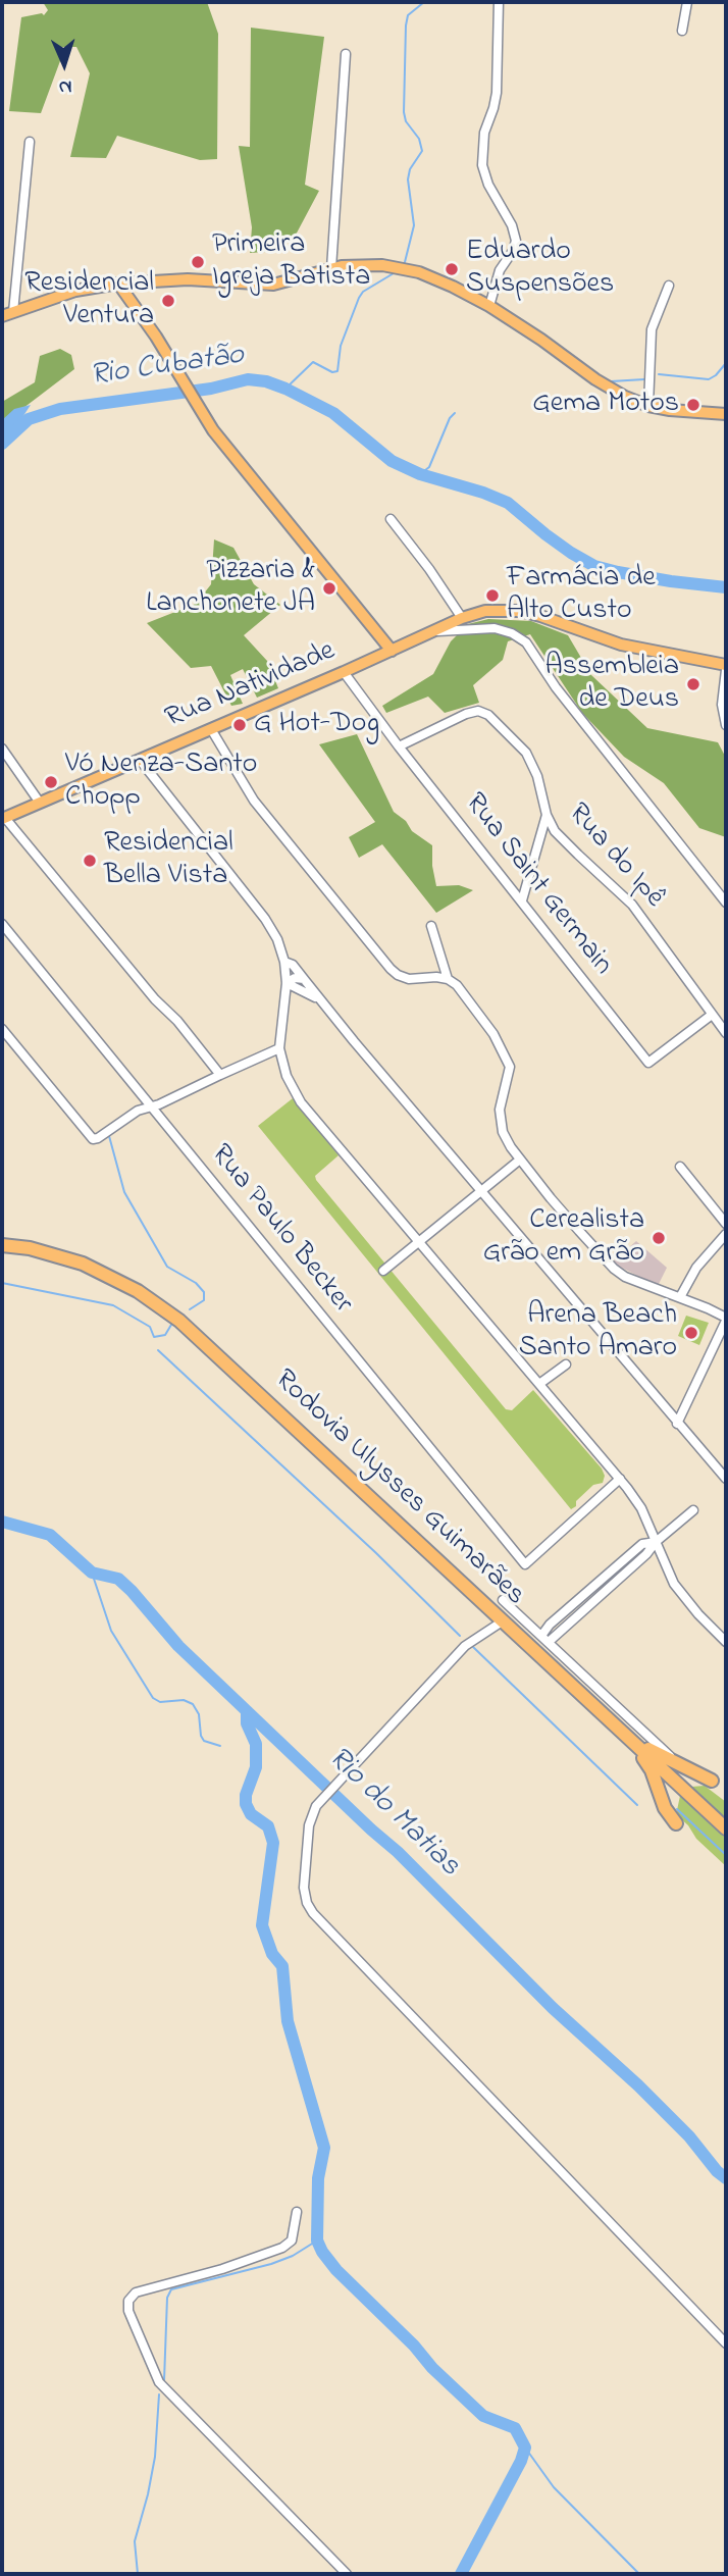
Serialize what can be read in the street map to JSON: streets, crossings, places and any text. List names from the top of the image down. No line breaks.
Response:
{"streets":{"highway":["Rodovia Ulysses Guimarães"],"main road":["Rua Natividade"],"street":["Rua do Ipê","Rua Saint Germain","Rua Paulo Becker"]},"crossings":[["Rua Natividade","Rua Saint Germain"],["Rua do Ipê","Rua Saint Germain"]],"water":["Rio Cubatão","Rio do Matias"],"places":["Primeira Igreja Batista","Eduardo Suspensões","Residencial Ventura","Gema Motos","Pizzaria & Lanchonete JA","Farmácia de Alto Custo","Assembleia de Deus","G Hot-Dog","Vó Nenza-Santo Chopp","Residencial Bella Vista","Cerealista Grão em Grão","Arena Beach Santo Amaro"],"north":"bottom"}
